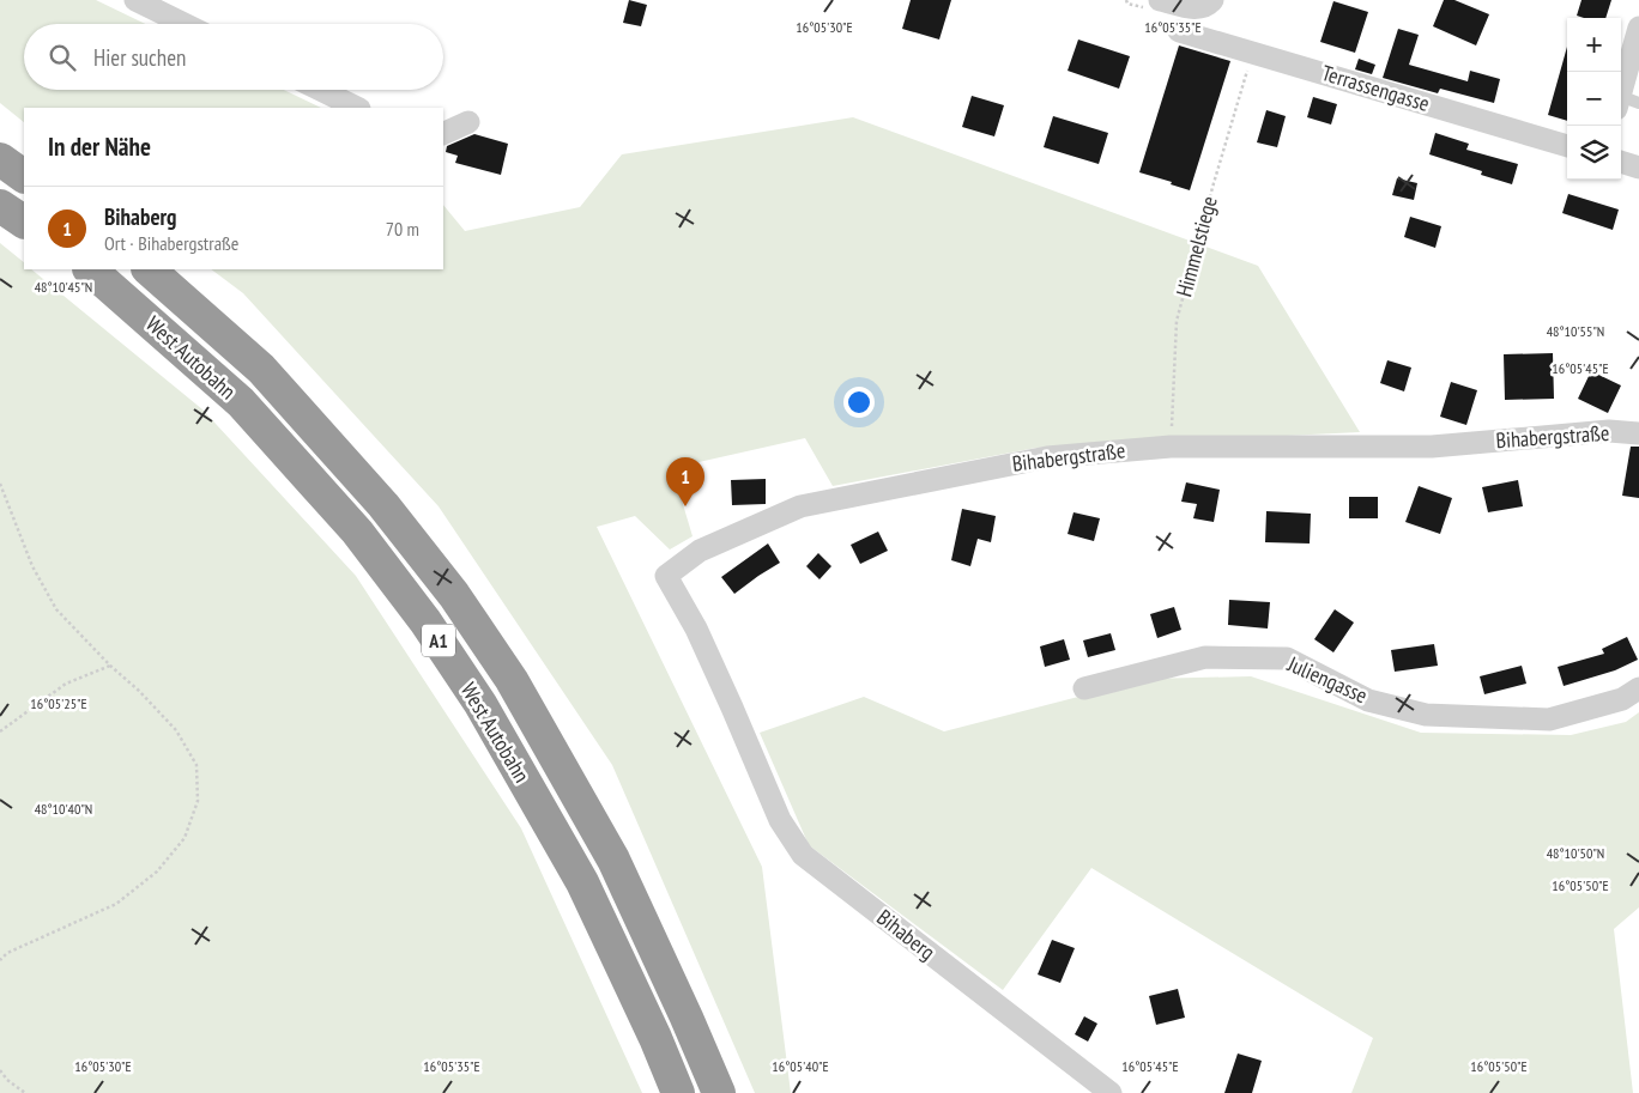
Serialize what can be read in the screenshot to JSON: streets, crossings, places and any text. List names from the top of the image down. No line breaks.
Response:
{"streets":{"highway":["West Autobahn","A1"],"street":["Terrassengasse","Bihabergstraße","Juliengasse","Bihaberg"],"path":["Himmelstiege"]},"crossings":[["Terrassengasse","Himmelstiege"],["Himmelstiege","Bihabergstraße"],["Bihabergstraße","Bihaberg"]],"page":{"map_buttons":["+","−"],"search":"Hier suchen","heading":"In der Nähe","list":[{"mark":"1","name":"Bihaberg","note":"Ort · Bihabergstraße","value":"70 m"}],"pins":"1"},"coordinates":["16°05'30\"E","16°05'35\"E","48°10'45\"N","48°10'55\"N","16°05'45\"E","16°05'25\"E","48°10'40\"N","48°10'50\"N","16°05'50\"E","16°05'40\"E"]}
